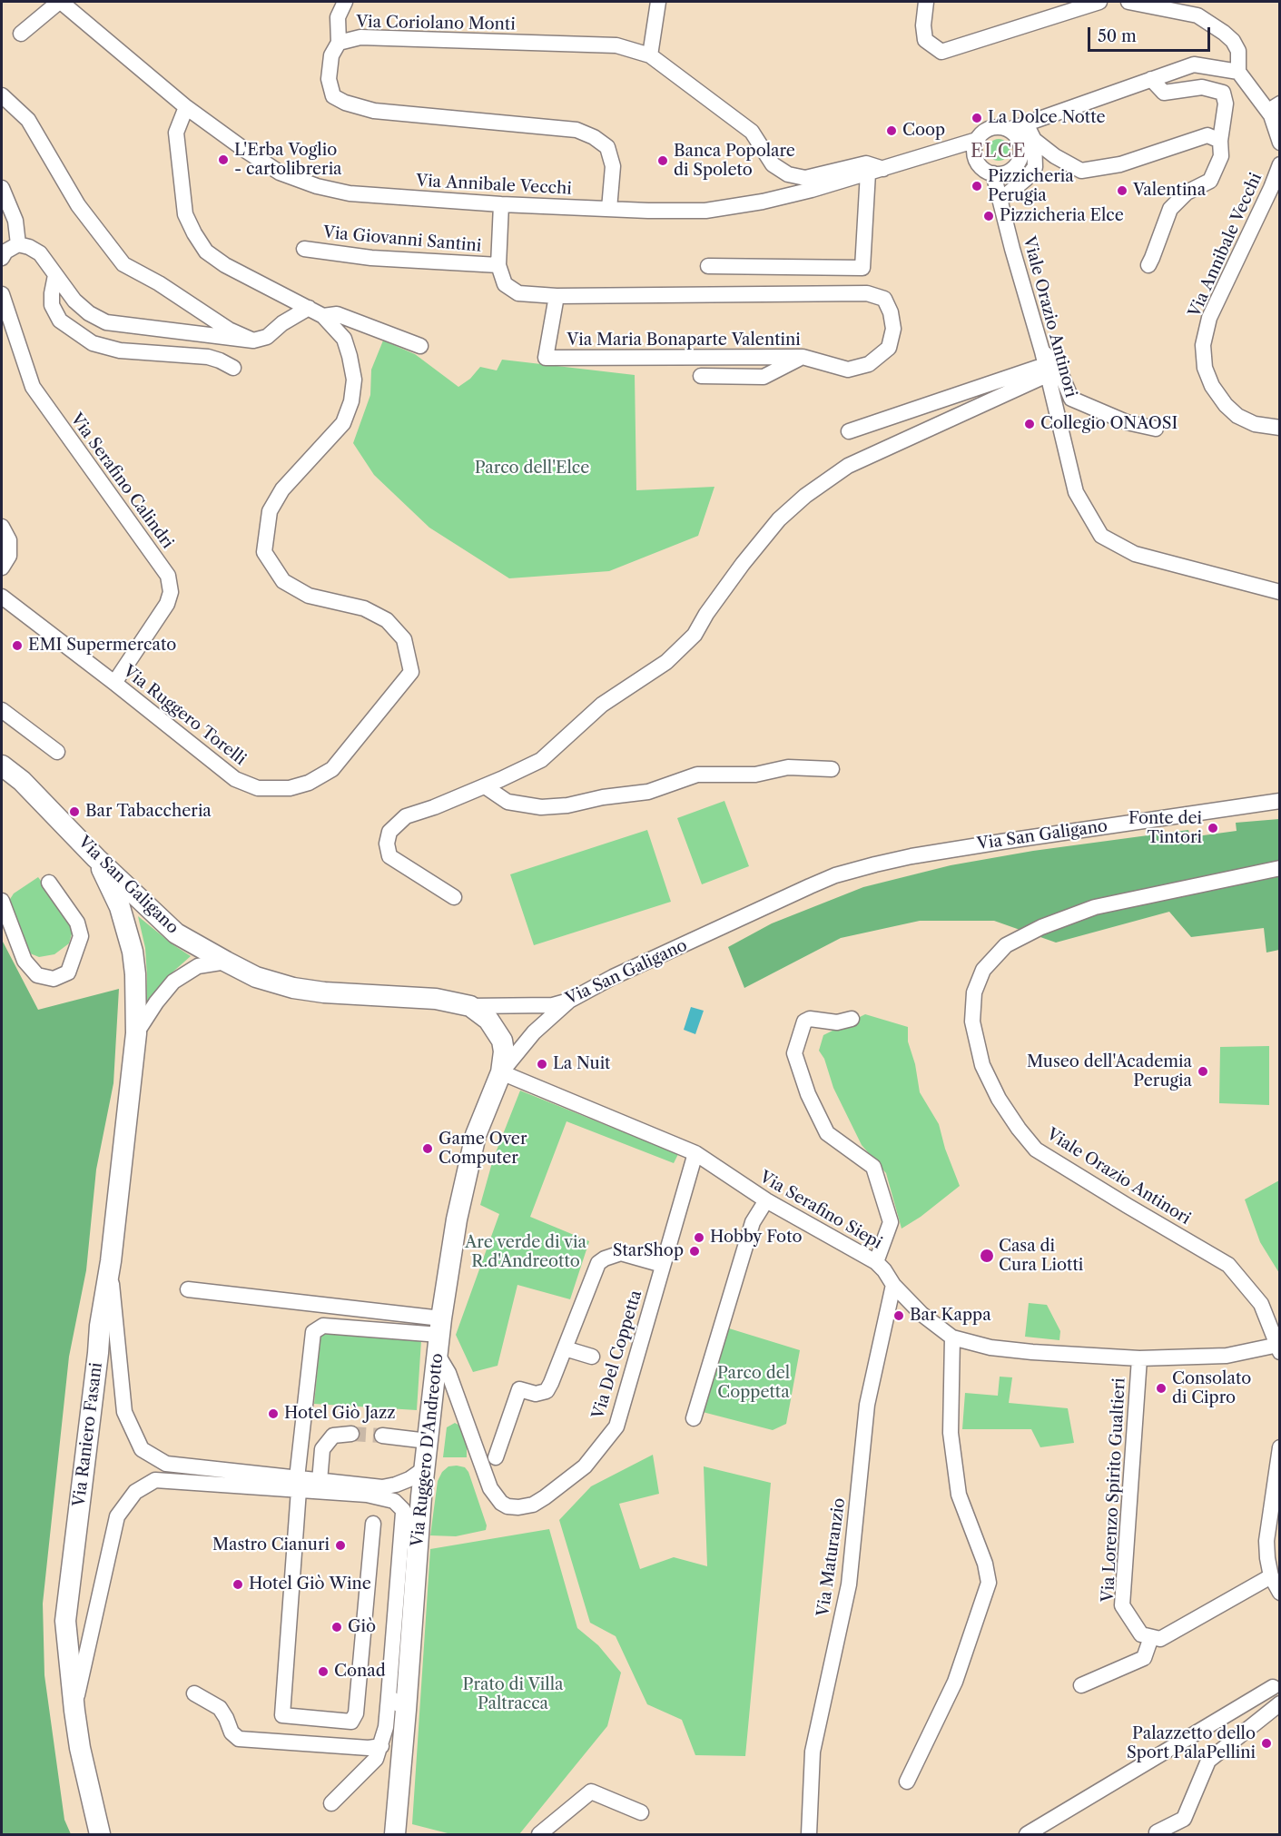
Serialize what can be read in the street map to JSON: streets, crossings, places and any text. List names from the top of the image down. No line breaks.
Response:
{"streets":{"main road":["Via San Galigano","Via Raniero Fasani","Via Ruggero D'Andreotto"],"street":["Via Coriolano Monti","Via Annibale Vecchi","Via Giovanni Santini","Viale Orazio Antinori","Via Maria Bonaparte Valentini","Via Serafino Calindri","Via Ruggero Torelli","Via Serafino Siepi","Via Del Coppetta","Via Lorenzo Spirito Gualtieri","Via Maturanzio"]},"crossings":[["Via Coriolano Monti","Via Annibale Vecchi"],["Via Annibale Vecchi","Viale Orazio Antinori"],["Via Giovanni Santini","Via Maria Bonaparte Valentini"],["Viale Orazio Antinori","Via Serafino Siepi"],["Via Serafino Calindri","Via Ruggero Torelli"],["Via San Galigano","Via Raniero Fasani"],["Via San Galigano","Via Ruggero D'Andreotto"],["Via Serafino Siepi","Via Del Coppetta"],["Via Serafino Siepi","Via Ruggero D'Andreotto"],["Via Serafino Siepi","Via Lorenzo Spirito Gualtieri"],["Via Serafino Siepi","Via Maturanzio"],["Via Del Coppetta","Via Ruggero D'Andreotto"]],"districts":["ELCE"],"parks":["Parco dell'Elce","Are verde di via R.d'Andreotto","Parco del Coppetta","Prato di Villa Paltracca"],"places":["La Dolce Notte","Coop","L'Erba Voglio - cartolibreria","Banca Popolare di Spoleto","Pizzicheria Perugia","Valentina","Pizzicheria Elce","Collegio ONAOSI","EMI Supermercato","Bar Tabaccheria","Fonte dei Tintori","La Nuit","Museo dell'Academia Perugia","Game Over Computer","Hobby Foto","StarShop","Casa di Cura Liotti","Bar Kappa","Consolato di Cipro","Hotel Giò Jazz","Mastro Cianuri","Hotel Giò Wine","Giò","Conad","Palazzetto dello Sport PalaPellini"],"scale_bar":"50 m"}
